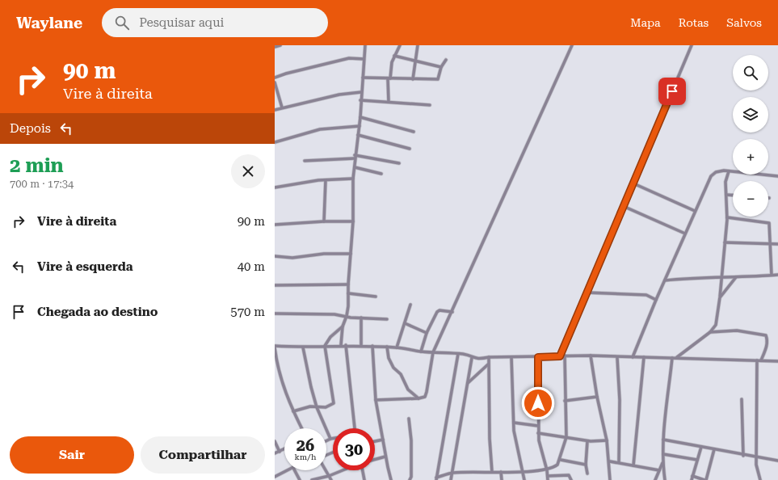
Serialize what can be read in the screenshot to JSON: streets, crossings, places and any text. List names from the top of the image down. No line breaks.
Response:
{"page":{"header":"Waylane","search":"Pesquisar aqui","nav":["Mapa","Rotas","Salvos"],"turn":["90 m","Vire à direita"],"map_buttons":["+","−"],"then":"Depois","heading":["2 min","700 m · 17:34"],"list":[{"name":"Vire à direita","value":"90 m"},{"name":"Vire à esquerda","value":"40 m"},{"name":"Chegada ao destino","value":"570 m"}],"speed":"26 km/h","limit":"30","buttons":["Sair","Compartilhar"]}}
